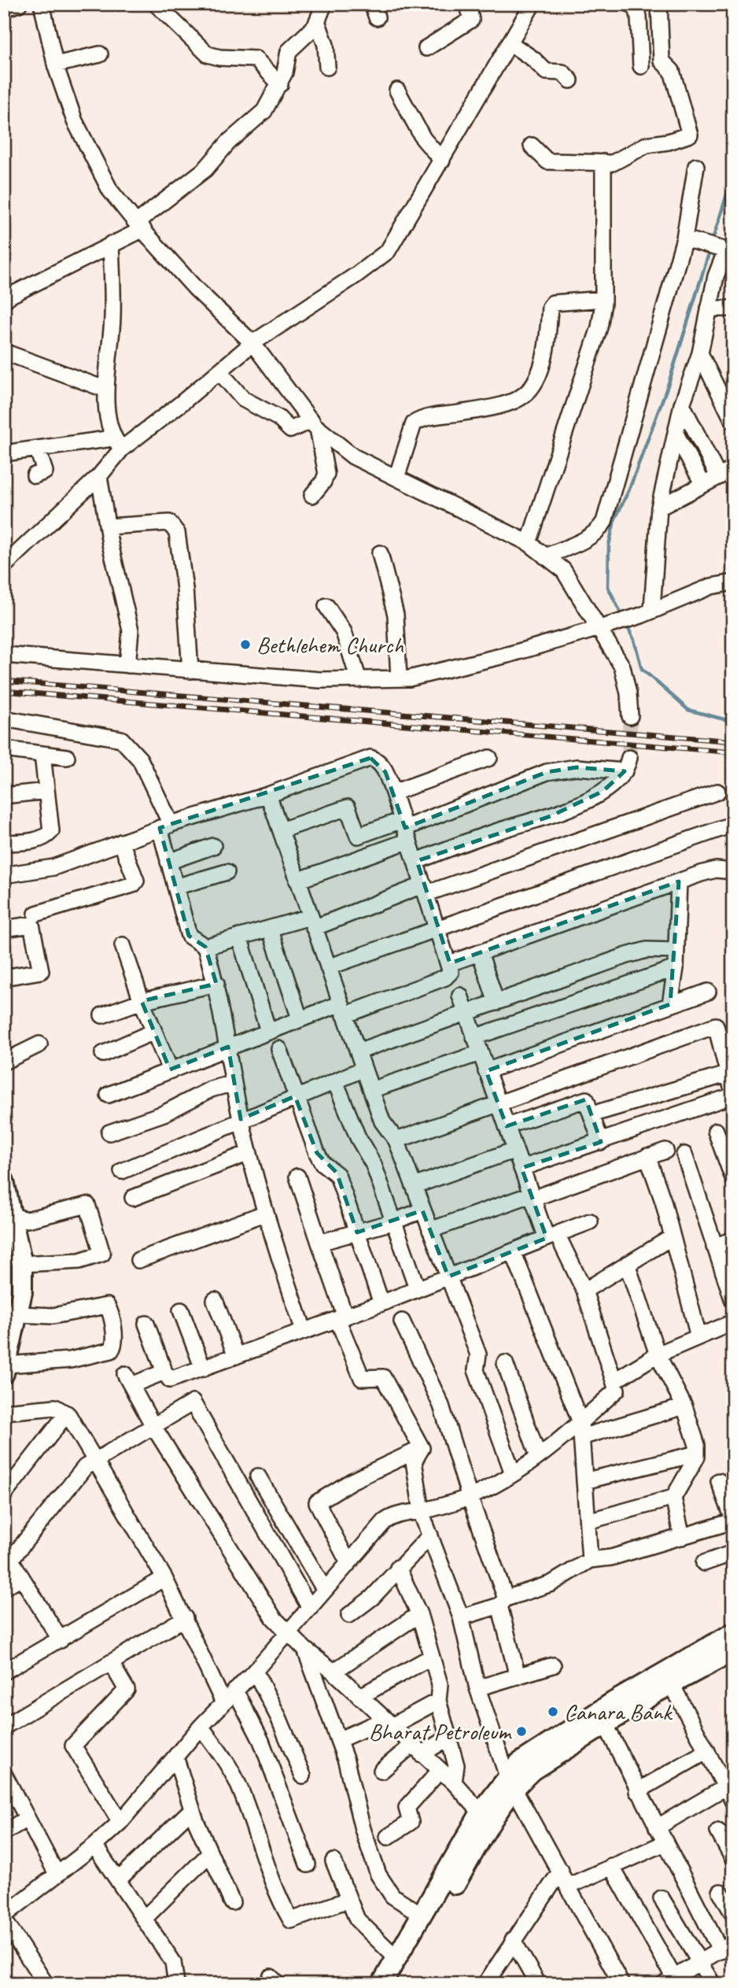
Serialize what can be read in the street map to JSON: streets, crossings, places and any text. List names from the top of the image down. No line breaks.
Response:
{"places":["Bethlehem Church","Canara Bank","Bharat Petroleum"]}
